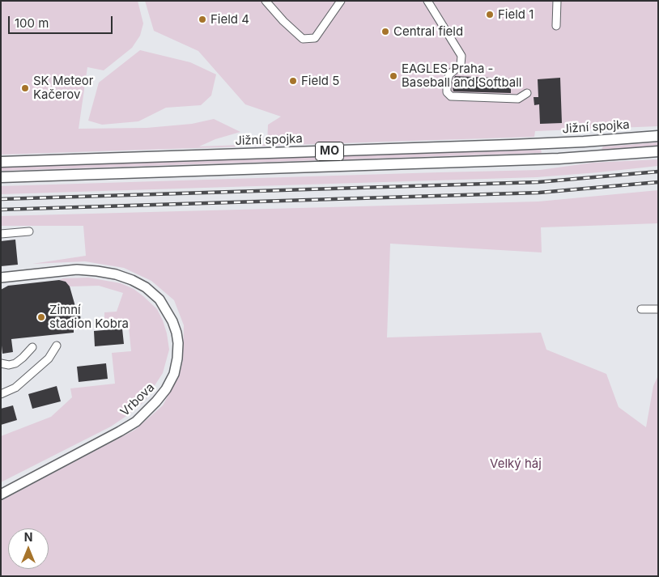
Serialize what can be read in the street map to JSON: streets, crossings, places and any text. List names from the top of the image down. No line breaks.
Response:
{"streets":{"highway":["Jižní spojka","MO"],"main road":["Vrbova"]},"parks":["Velký háj"],"places":["Field 1","Field 4","Central field","EAGLES Praha - Baseball and Softball","Field 5","SK Meteor Kačerov","Zimní stadion Kobra"],"scale_bar":"100 m","north":"top"}
